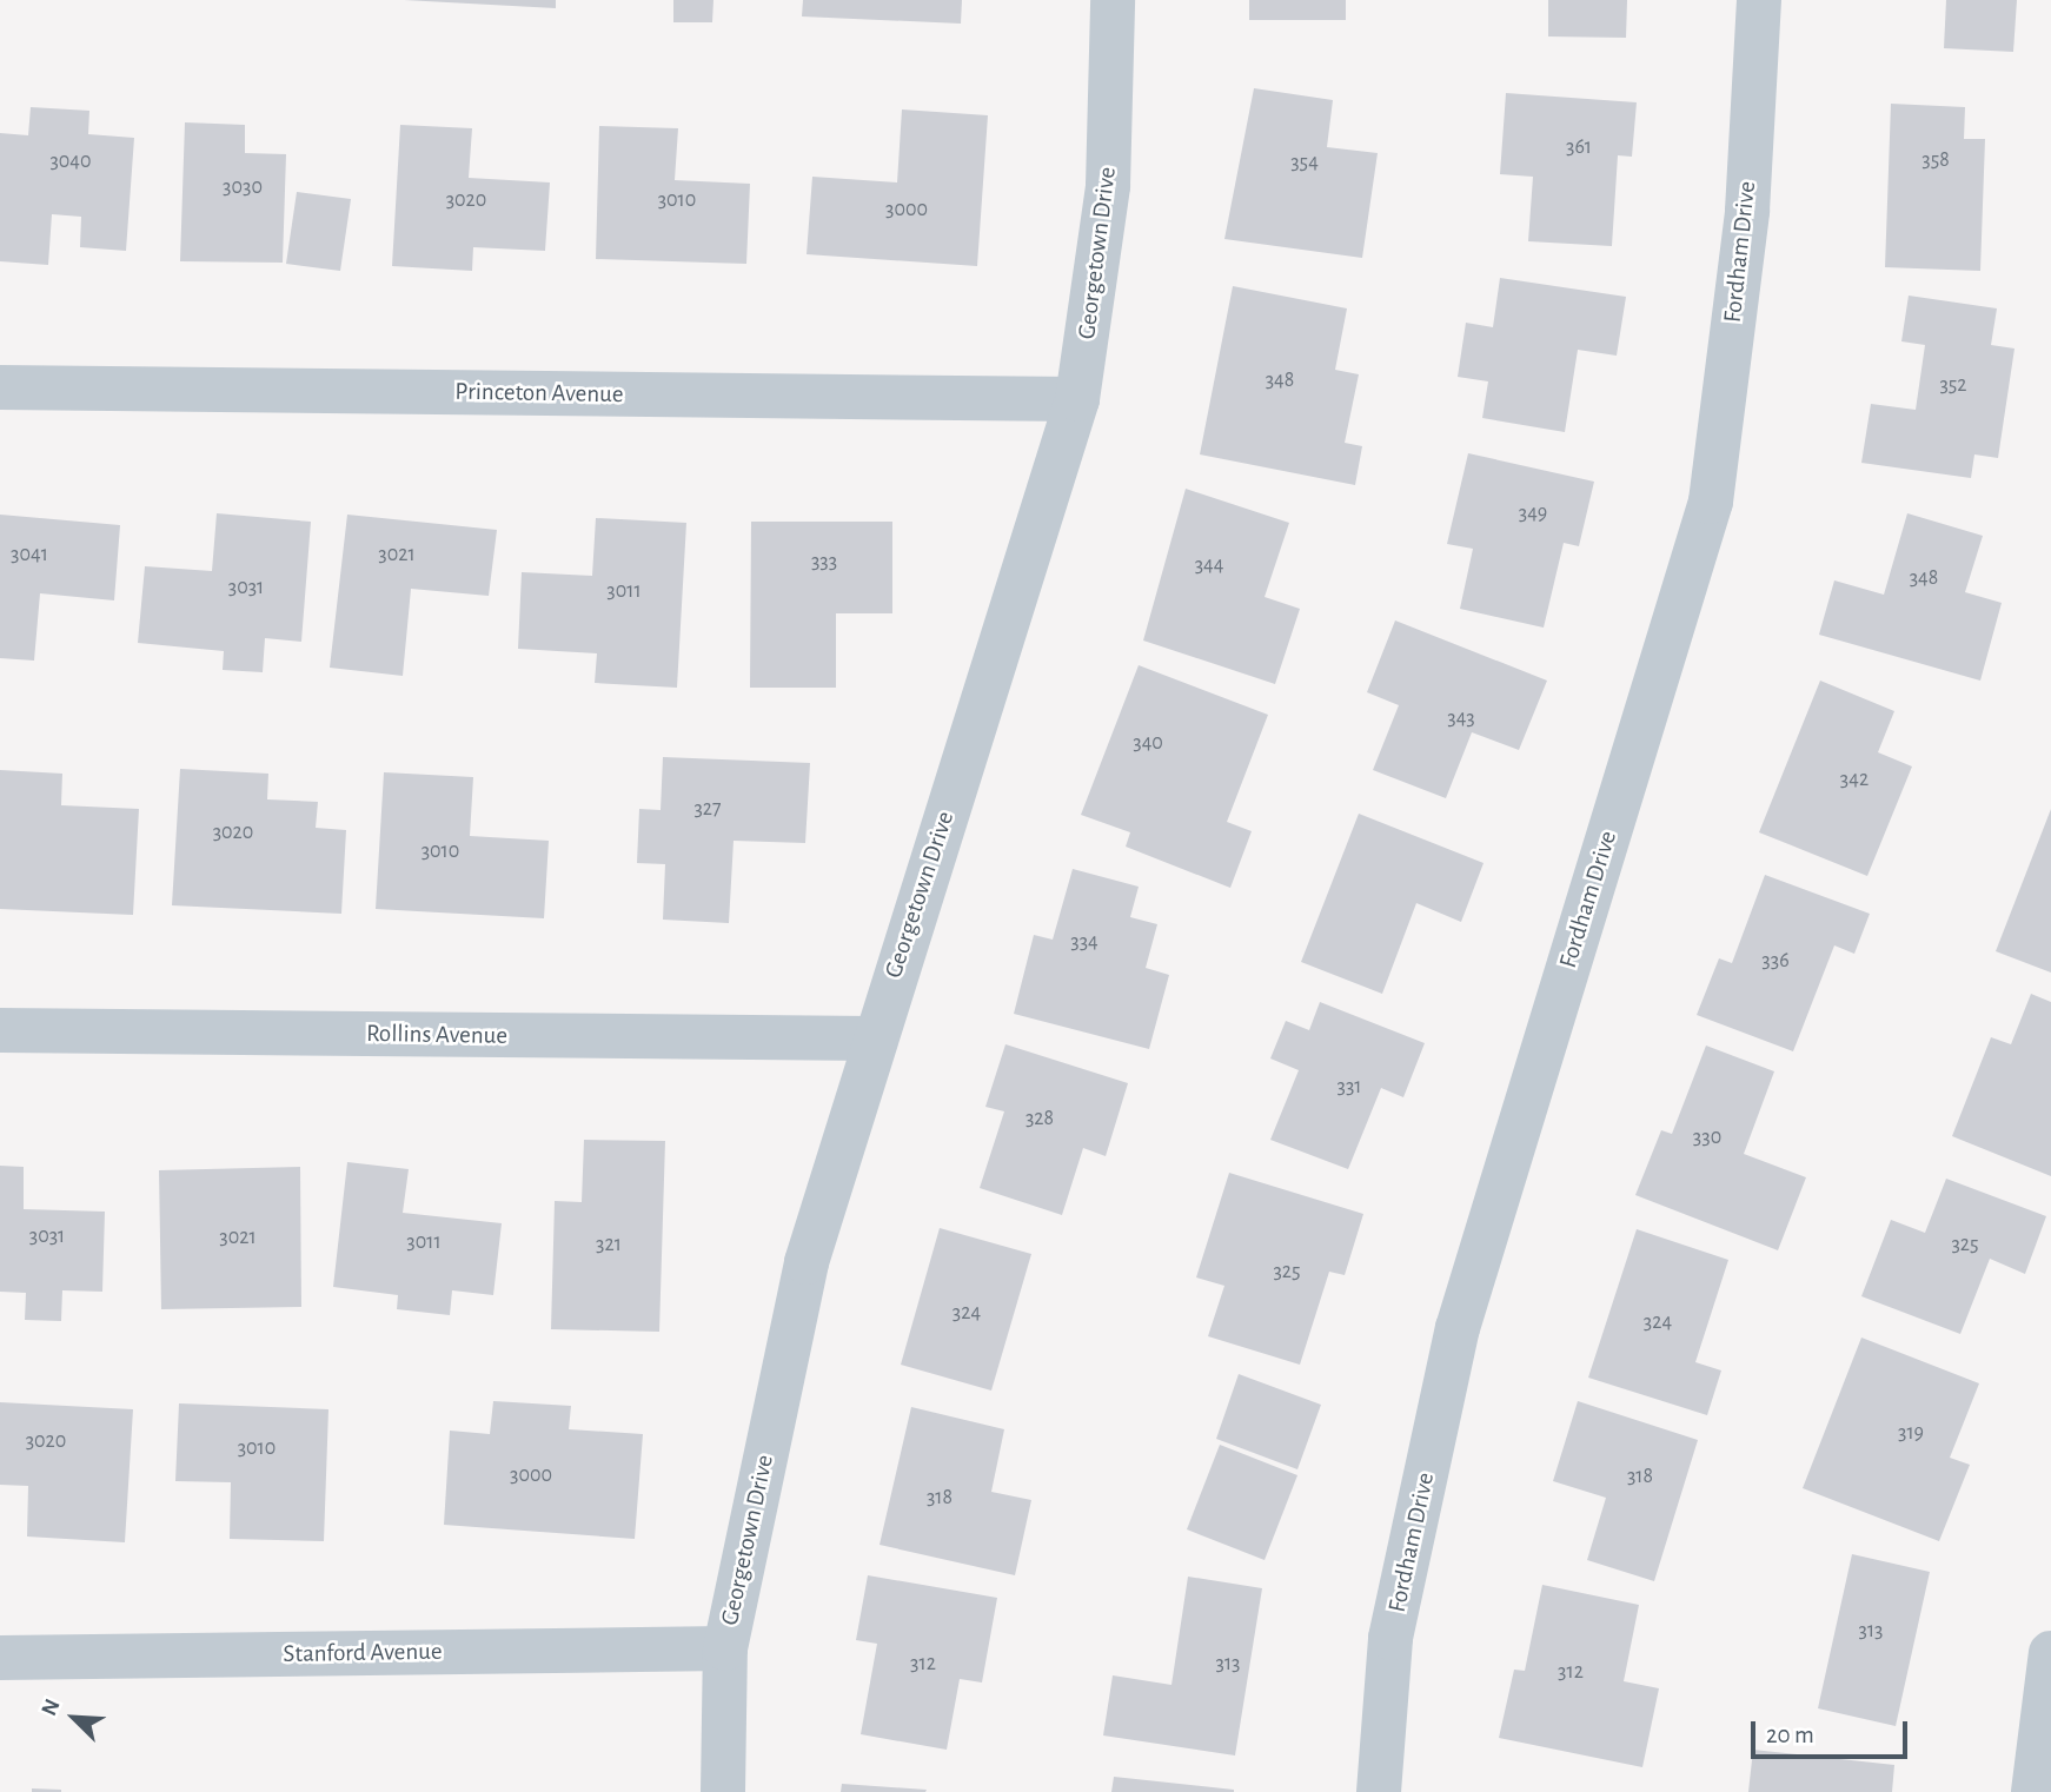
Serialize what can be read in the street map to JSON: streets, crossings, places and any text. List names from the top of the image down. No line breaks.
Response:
{"streets":{"street":["Fordham Drive","Georgetown Drive","Princeton Avenue","Rollins Avenue","Stanford Avenue"]},"crossings":[["Georgetown Drive","Princeton Avenue"],["Georgetown Drive","Rollins Avenue"],["Georgetown Drive","Stanford Avenue"]],"house_numbers":["361","358","3040","354","3030","3020","3010","3000","348","352","349","3041","3021","333","344","348","3031","3011","343","340","342","327","3020","3010","334","336","331","328","330","3031","3021","3011","321","325","325","324","324","319","3020","3010","3000","318","318","313","312","313","312"],"scale_bar":"20 m","north":"top left"}
